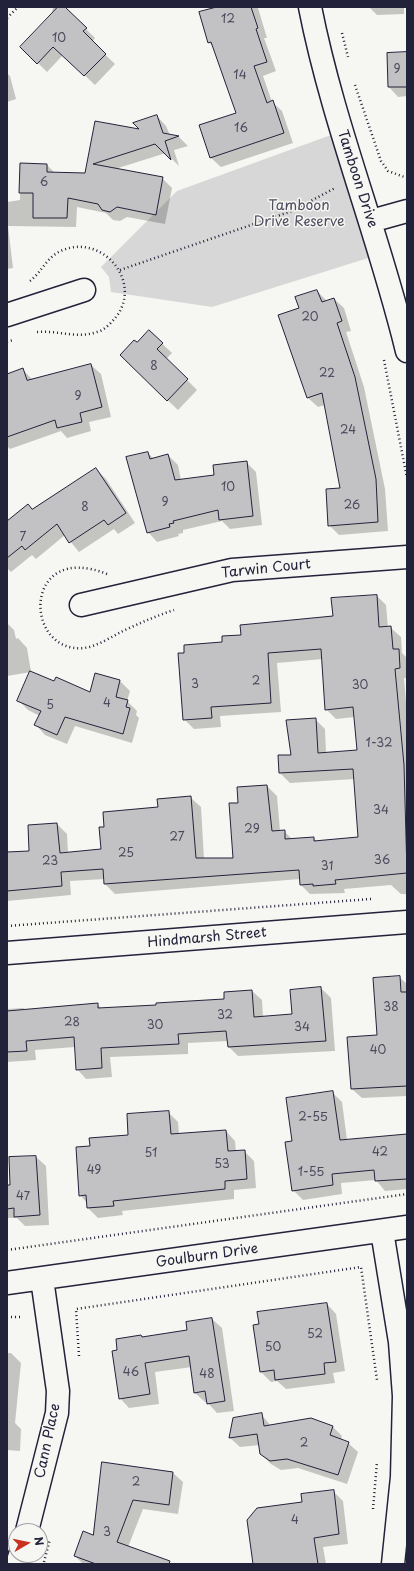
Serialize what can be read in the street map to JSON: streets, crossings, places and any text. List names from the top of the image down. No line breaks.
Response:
{"streets":{"street":["Tamboon Drive","Tarwin Court","Hindmarsh Street","Goulburn Drive","Cann Place"]},"crossings":[["Goulburn Drive","Cann Place"]],"parks":["Tamboon Drive Reserve"],"house_numbers":["12","10","9","14","16","6","20","8","22","9","24","10","9","26","8","7","2","3","30","4","5","1-32","34","29","27","25","36","23","31","38","32","28","30","34","40","2-55","42","51","53","49","1-55","47","52","50","46","48","2","2","4","3"],"north":"right"}
